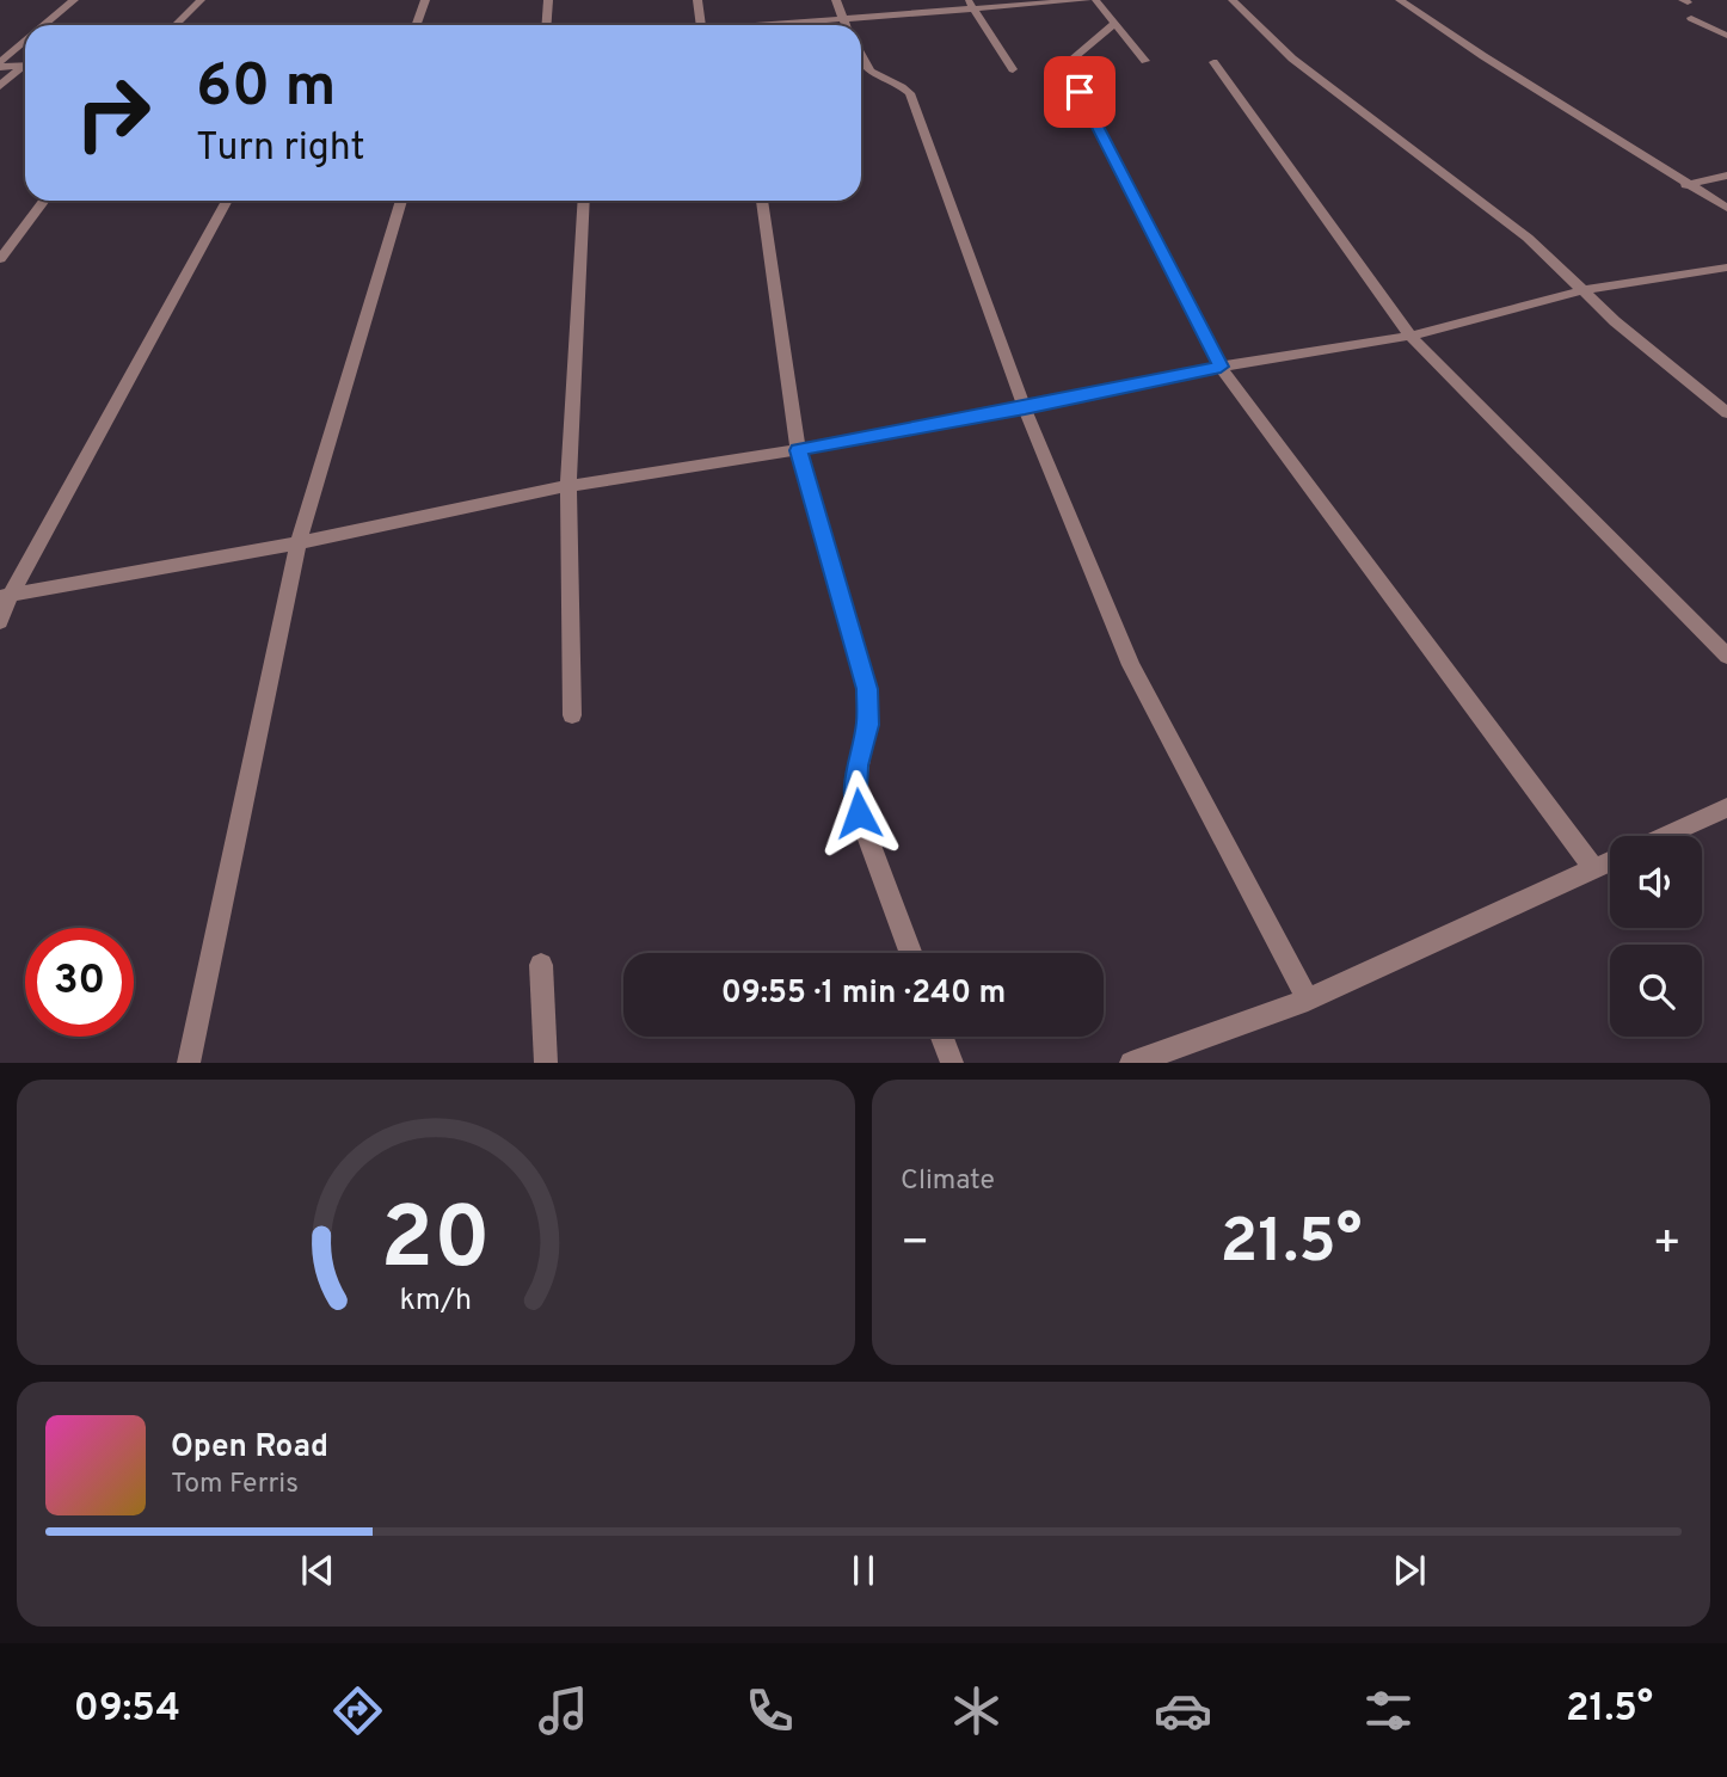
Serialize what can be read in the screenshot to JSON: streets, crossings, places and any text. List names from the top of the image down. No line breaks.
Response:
{"page":{"turn":["60 m","Turn right"],"limit":"30","trip":"09:55 · 1 min · 240 m","tile":"Climate","heat":["−","21.5°","+"],"song":["Open Road","Tom Ferris"],"tabs":["09:54","21.5°"],"gauge":["20","km/h"]}}
